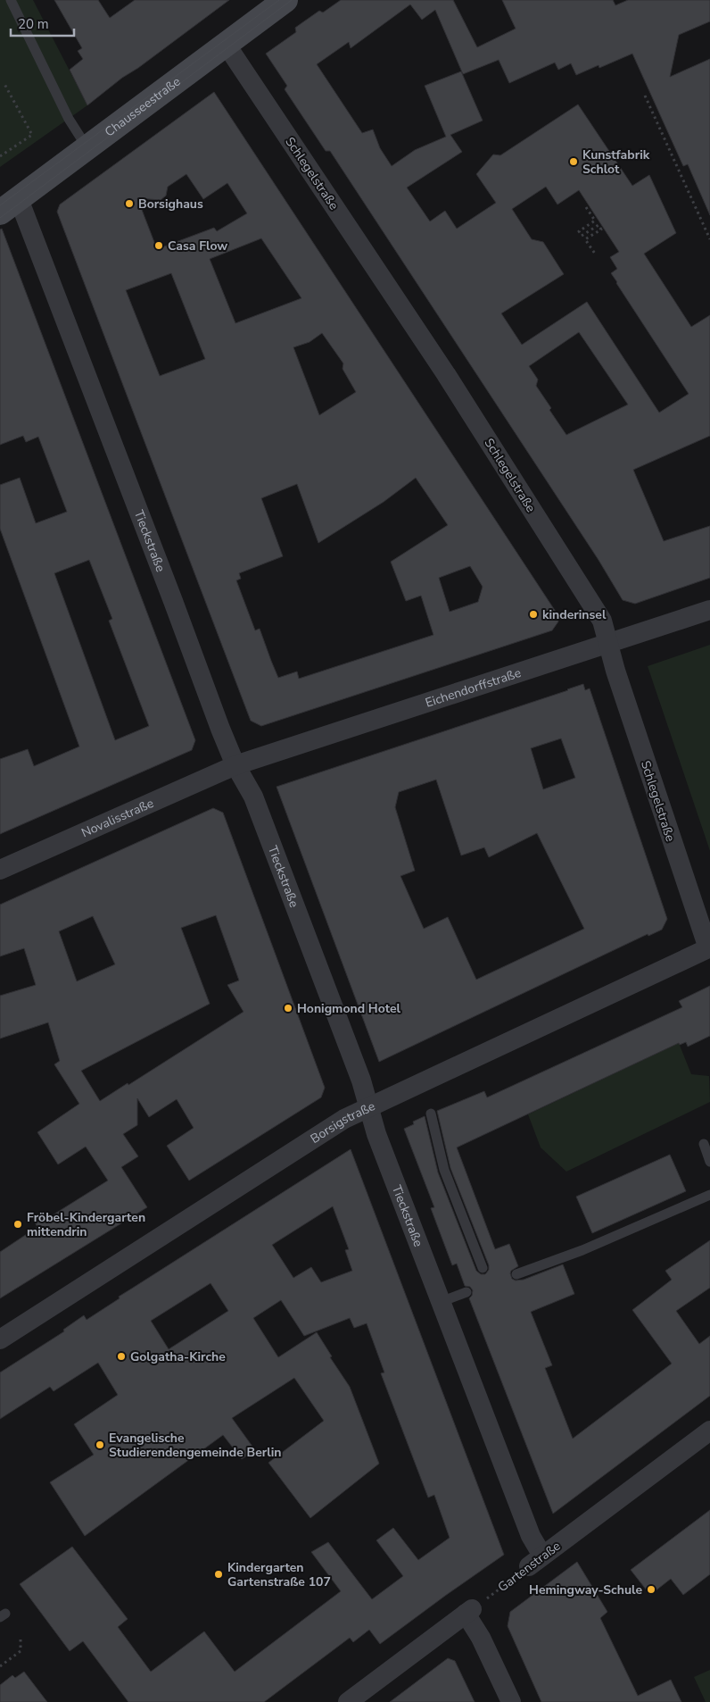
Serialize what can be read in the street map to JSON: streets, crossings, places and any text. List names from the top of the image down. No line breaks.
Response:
{"streets":{"main road":["Chausseestraße"],"street":["Schlegelstraße","Tieckstraße","Eichendorffstraße","Novalisstraße","Borsigstraße","Gartenstraße"]},"crossings":[["Chausseestraße","Schlegelstraße"],["Chausseestraße","Tieckstraße"],["Schlegelstraße","Eichendorffstraße"],["Schlegelstraße","Borsigstraße"],["Tieckstraße","Eichendorffstraße"],["Tieckstraße","Novalisstraße"],["Tieckstraße","Borsigstraße"],["Tieckstraße","Gartenstraße"],["Eichendorffstraße","Novalisstraße"]],"places":["Kunstfabrik Schlot","Borsighaus","Casa Flow","kinderinsel","Honigmond Hotel","Fröbel-Kindergarten mittendrin","Golgatha-Kirche","Evangelische Studierendengemeinde Berlin","Kindergarten Gartenstraße 107","Hemingway-Schule"],"scale_bar":"20 m"}
